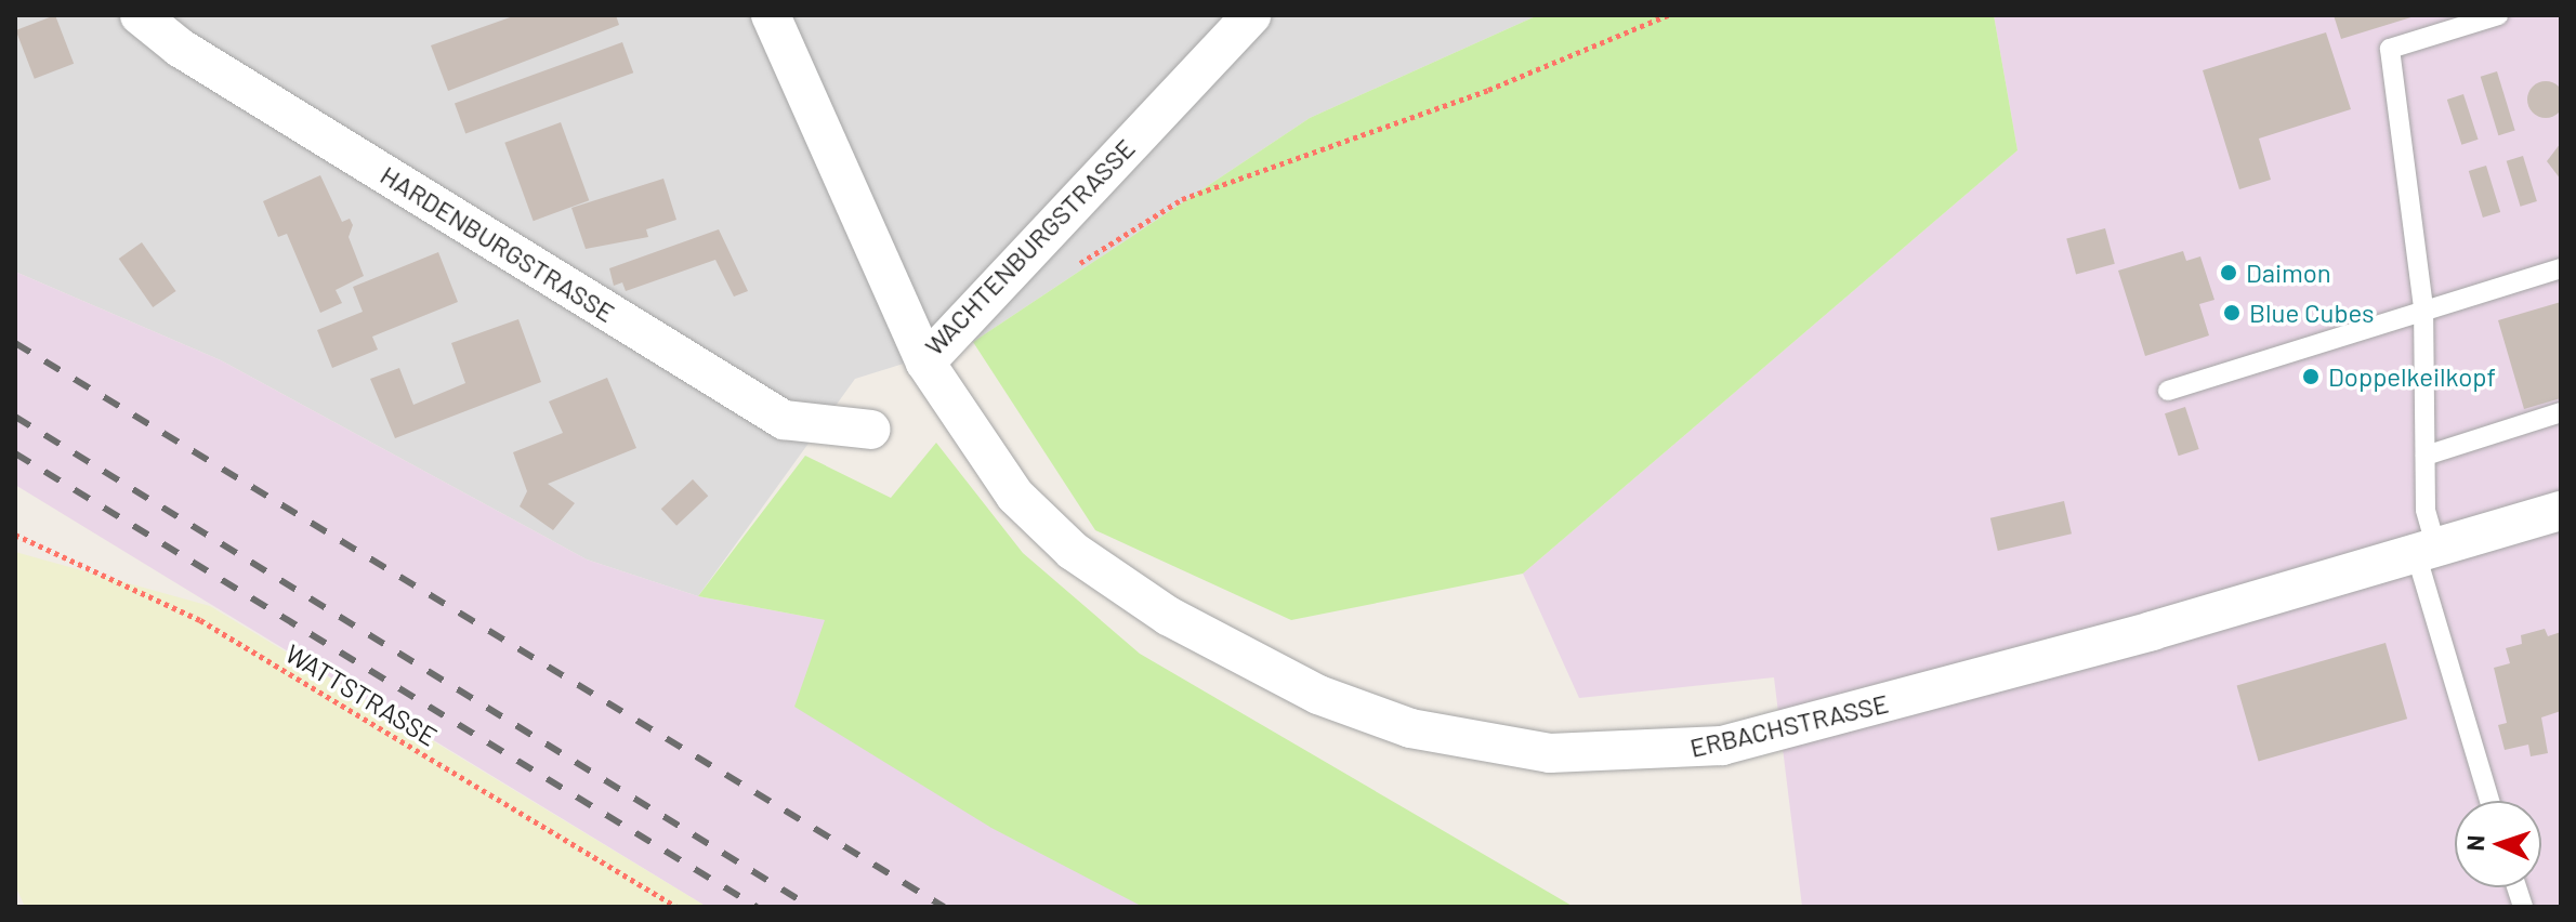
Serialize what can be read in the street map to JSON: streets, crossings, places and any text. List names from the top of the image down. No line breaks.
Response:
{"streets":{"street":["HARDENBURGSTRASSE","WACHTENBURGSTRASSE","ERBACHSTRASSE"],"path":["WATTSTRASSE"]},"crossings":[["WACHTENBURGSTRASSE","ERBACHSTRASSE"]],"places":["Daimon","Blue Cubes","Doppelkeilkopf"],"north":"left"}
